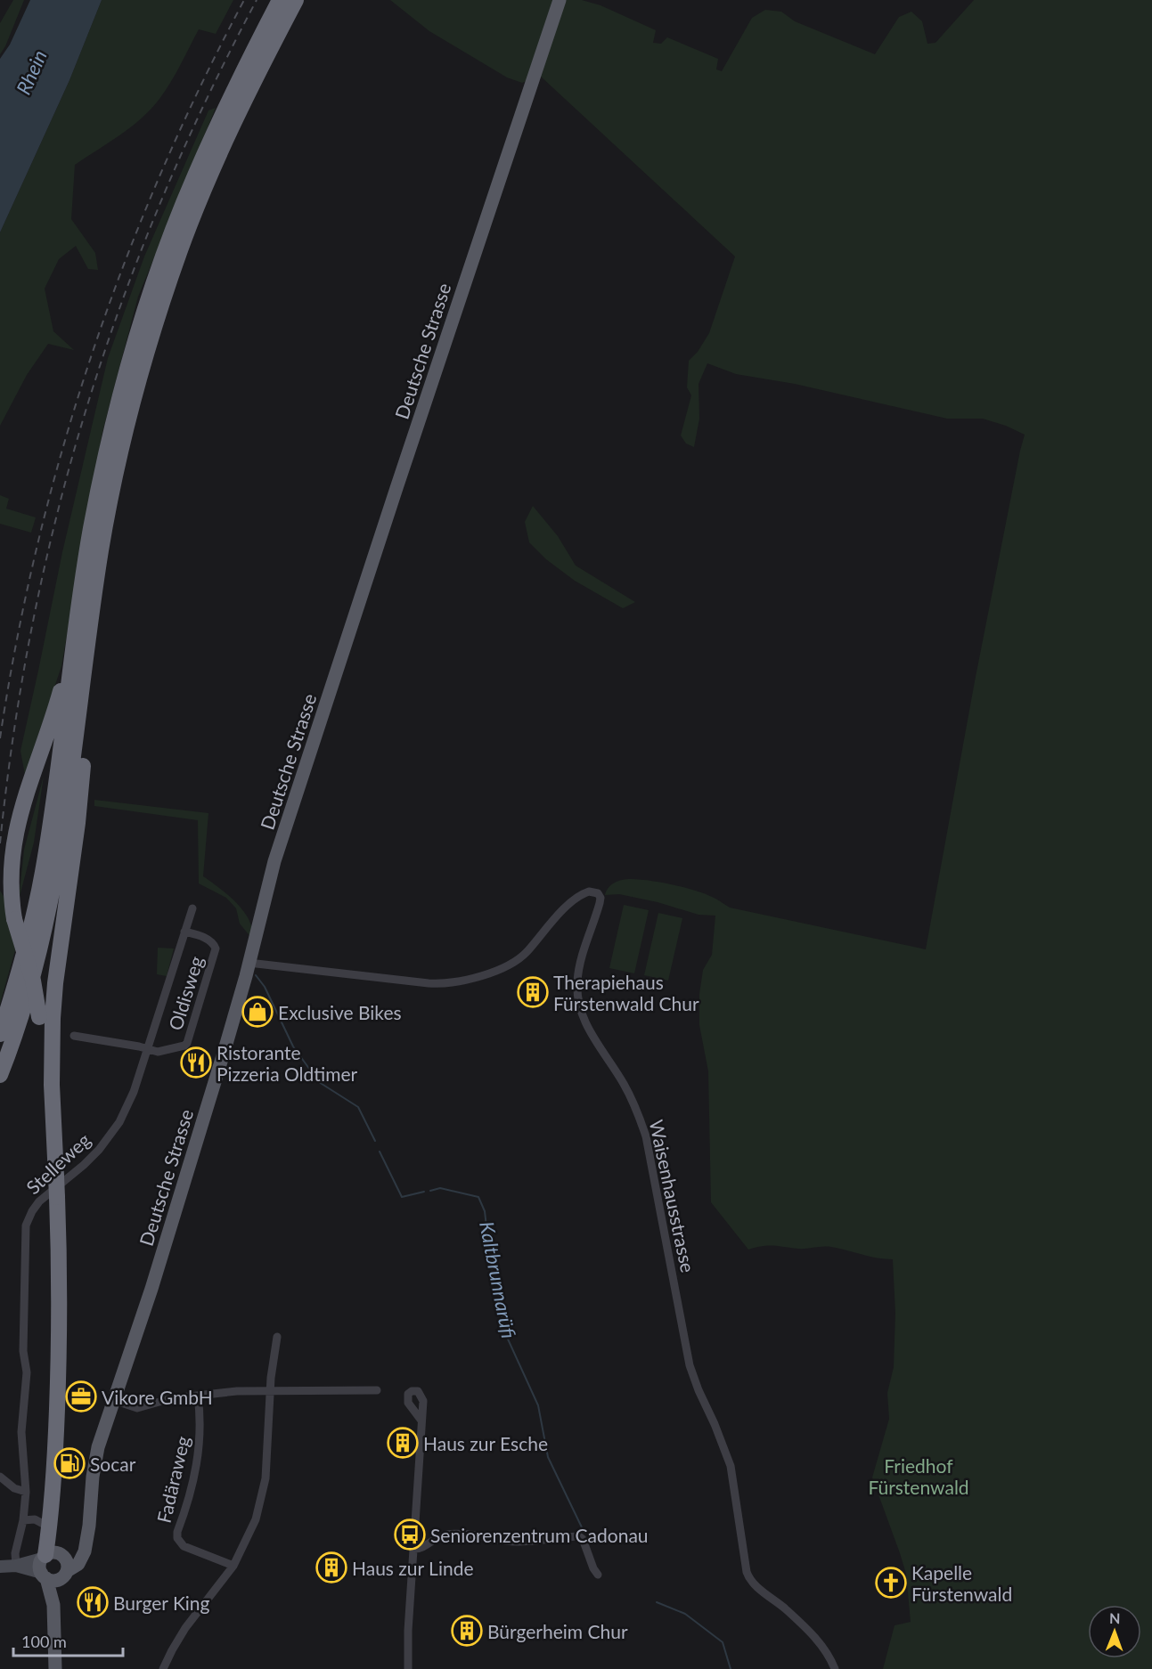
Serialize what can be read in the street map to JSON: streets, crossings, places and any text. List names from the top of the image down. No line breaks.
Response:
{"streets":{"main road":["Deutsche Strasse"],"street":["Oldisweg","Stelleweg","Waisenhausstrasse","Fadäraweg"]},"crossings":[["Deutsche Strasse","Waisenhausstrasse"],["Oldisweg","Stelleweg"]],"water":["Rhein","Kaltbrunnarüfi"],"parks":["Friedhof Fürstenwald"],"places":{"building":["Therapiehaus Fürstenwald Chur","Haus zur Esche","Haus zur Linde","Bürgerheim Chur"],"shop":["Exclusive Bikes"],"restaurant":["Ristorante Pizzeria Oldtimer","Burger King"],"office":["Vikore GmbH"],"fuel station":["Socar"],"bus stop":["Seniorenzentrum Cadonau"],"church":["Kapelle Fürstenwald"]},"scale_bar":"100 m","north":"top"}
